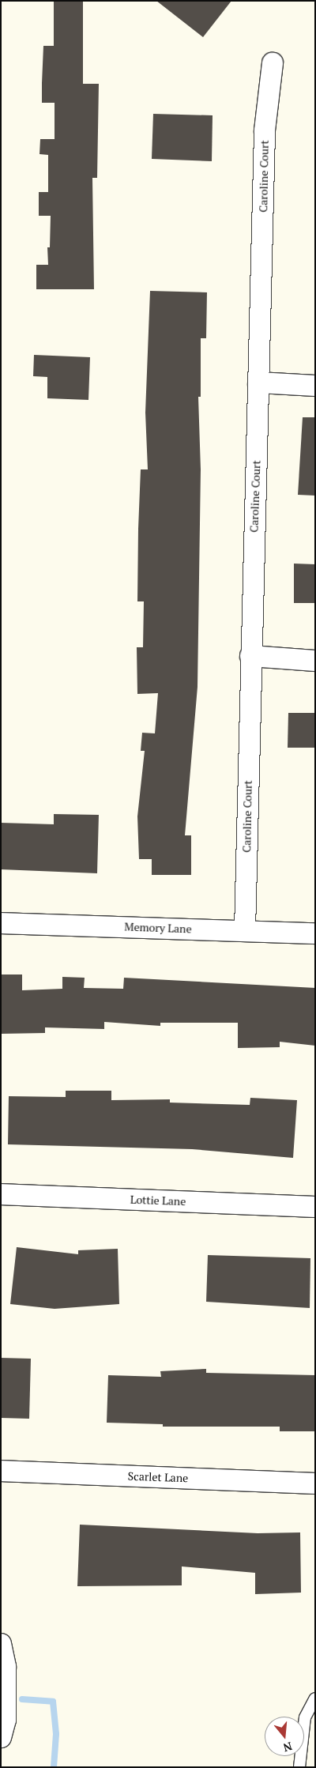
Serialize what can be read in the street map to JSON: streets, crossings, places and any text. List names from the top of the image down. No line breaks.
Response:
{"streets":{"street":["Caroline Court","Memory Lane","Lottie Lane","Scarlet Lane"]},"crossings":[["Caroline Court","Memory Lane"]],"north":"bottom"}
